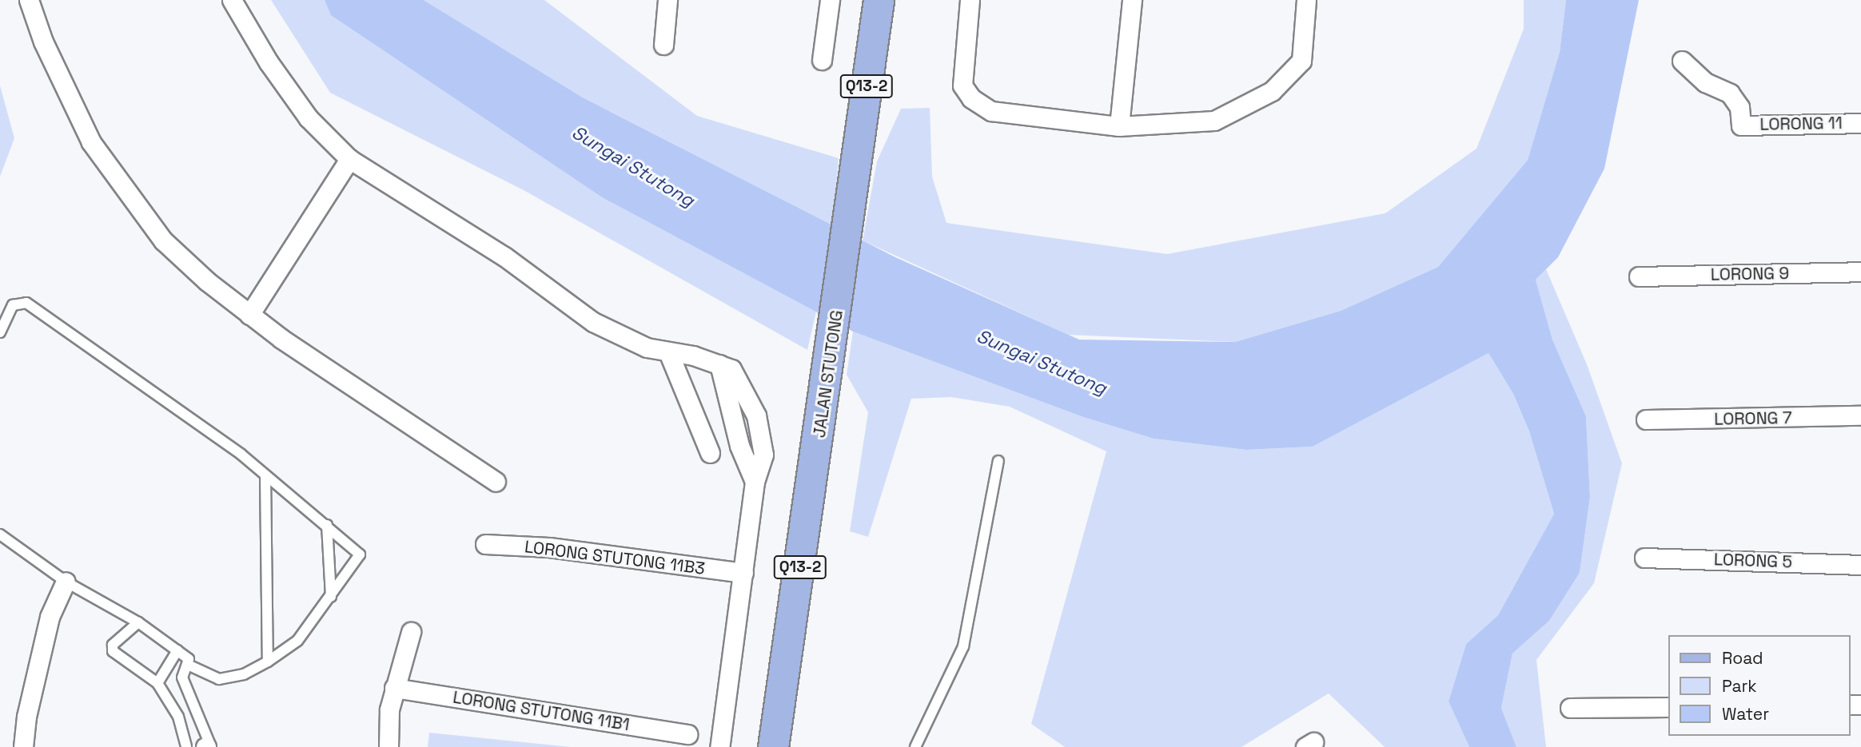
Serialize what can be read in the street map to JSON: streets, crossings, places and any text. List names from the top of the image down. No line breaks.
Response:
{"streets":{"main road":["Q13-2","JALAN STUTONG"],"street":["LORONG 11","LORONG 9","LORONG 7","LORONG STUTONG 11B3","LORONG 5","LORONG STUTONG 11B1"]},"water":["Sungai Stutong"],"legend":["Road","Park","Water"]}
